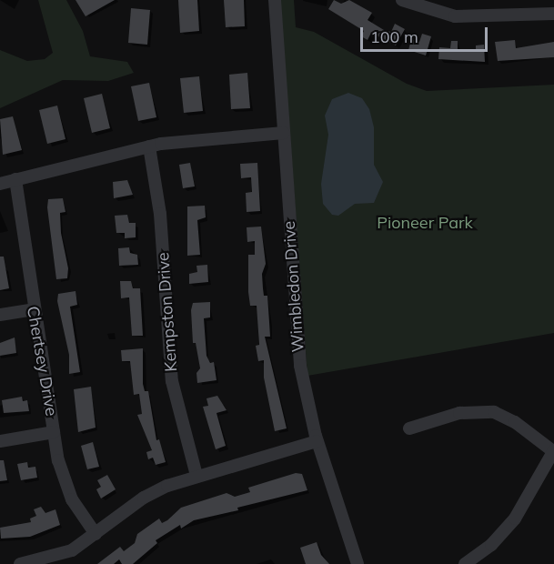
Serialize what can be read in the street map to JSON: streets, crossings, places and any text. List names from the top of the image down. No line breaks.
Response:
{"streets":{"street":["Wimbledon Drive","Kempston Drive","Chertsey Drive"]},"parks":["Pioneer Park"],"scale_bar":"100 m"}
